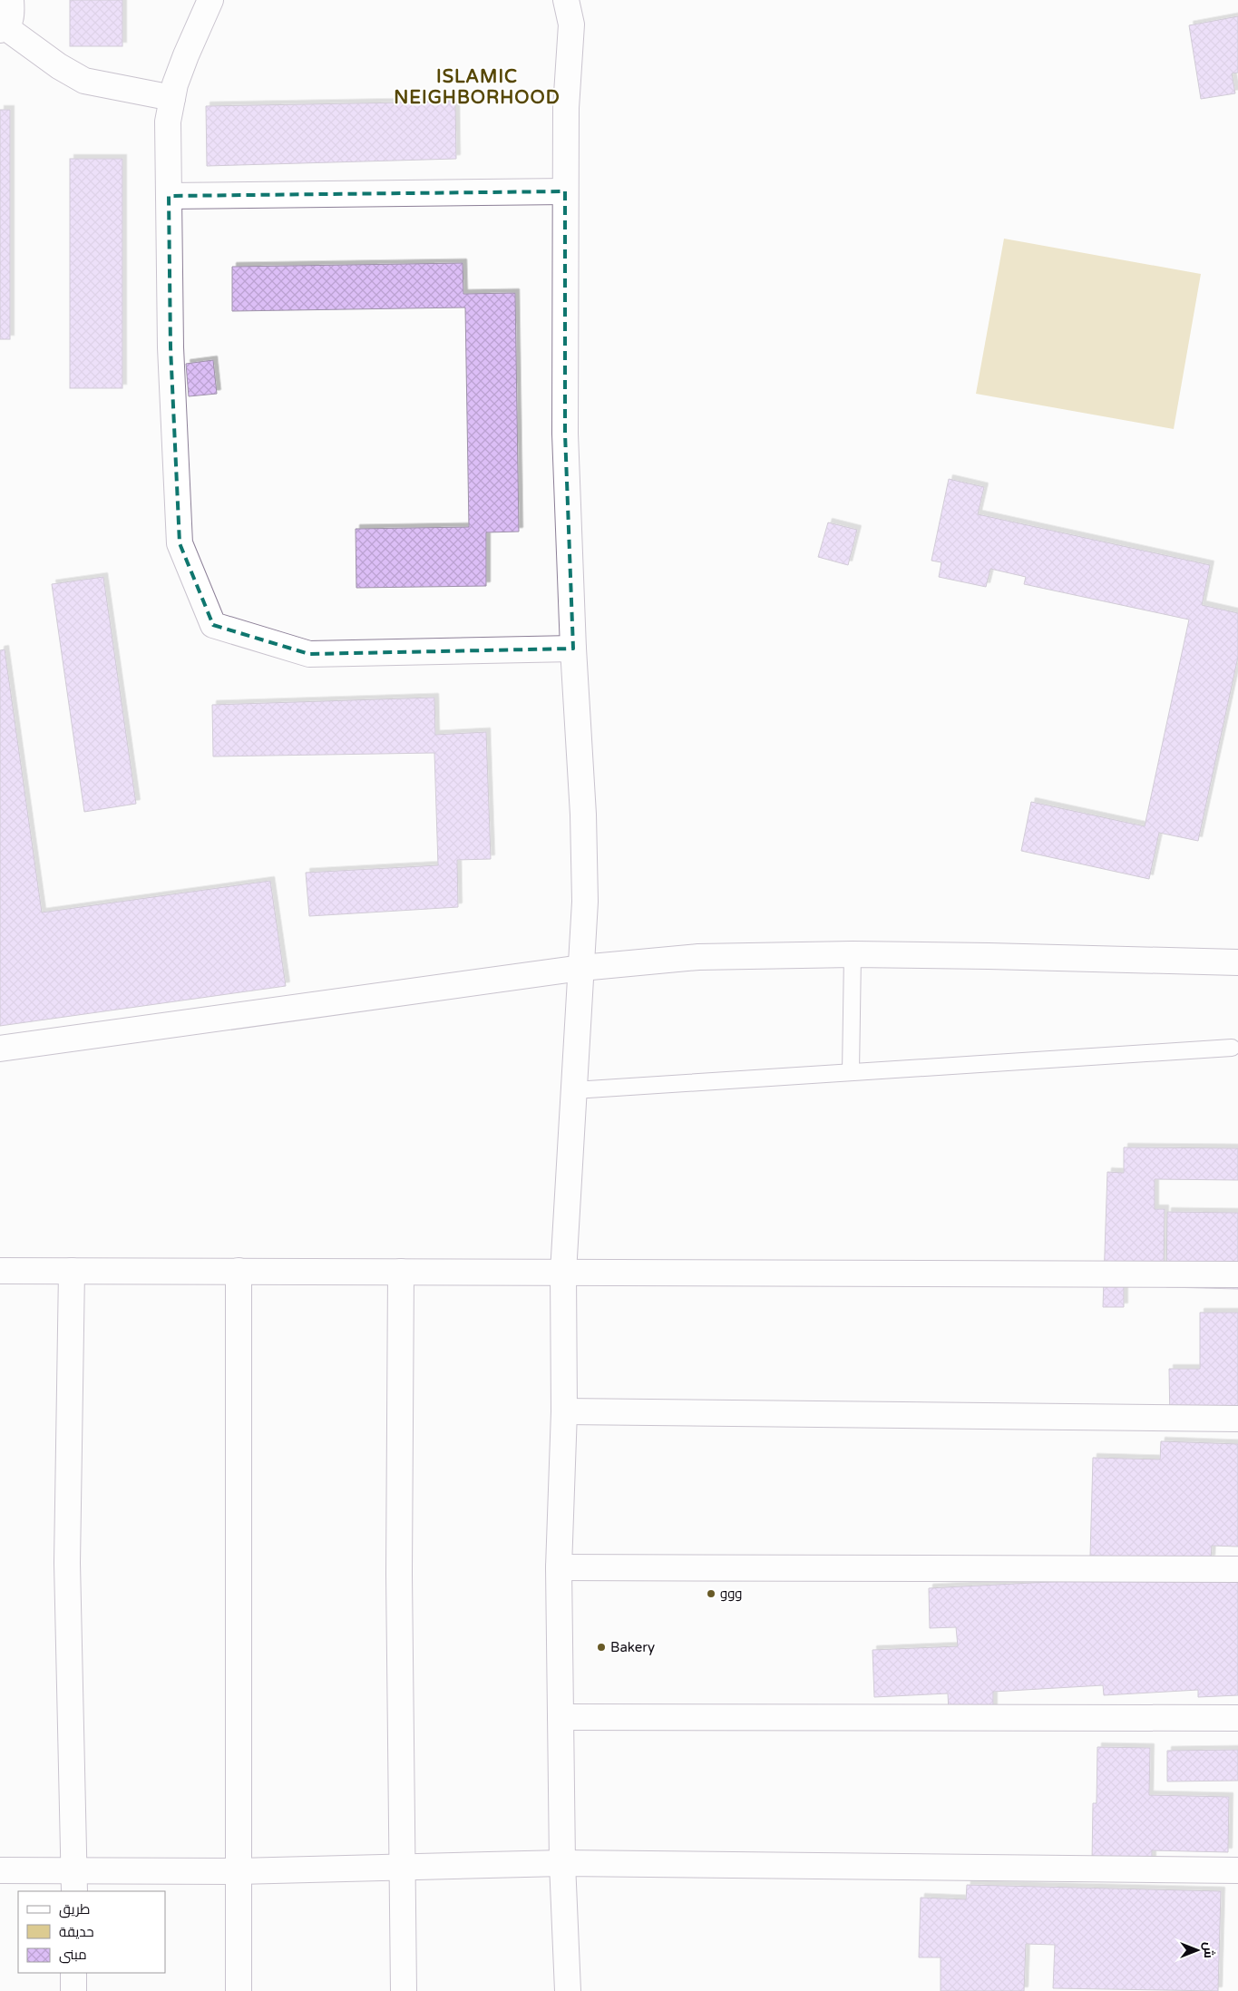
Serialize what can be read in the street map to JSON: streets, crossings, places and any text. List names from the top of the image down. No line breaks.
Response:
{"districts":["ISLAMIC NEIGHBORHOOD"],"places":["ووو","Bakery"],"legend":["طريق","حديقة","مبنى"],"north":"right"}
